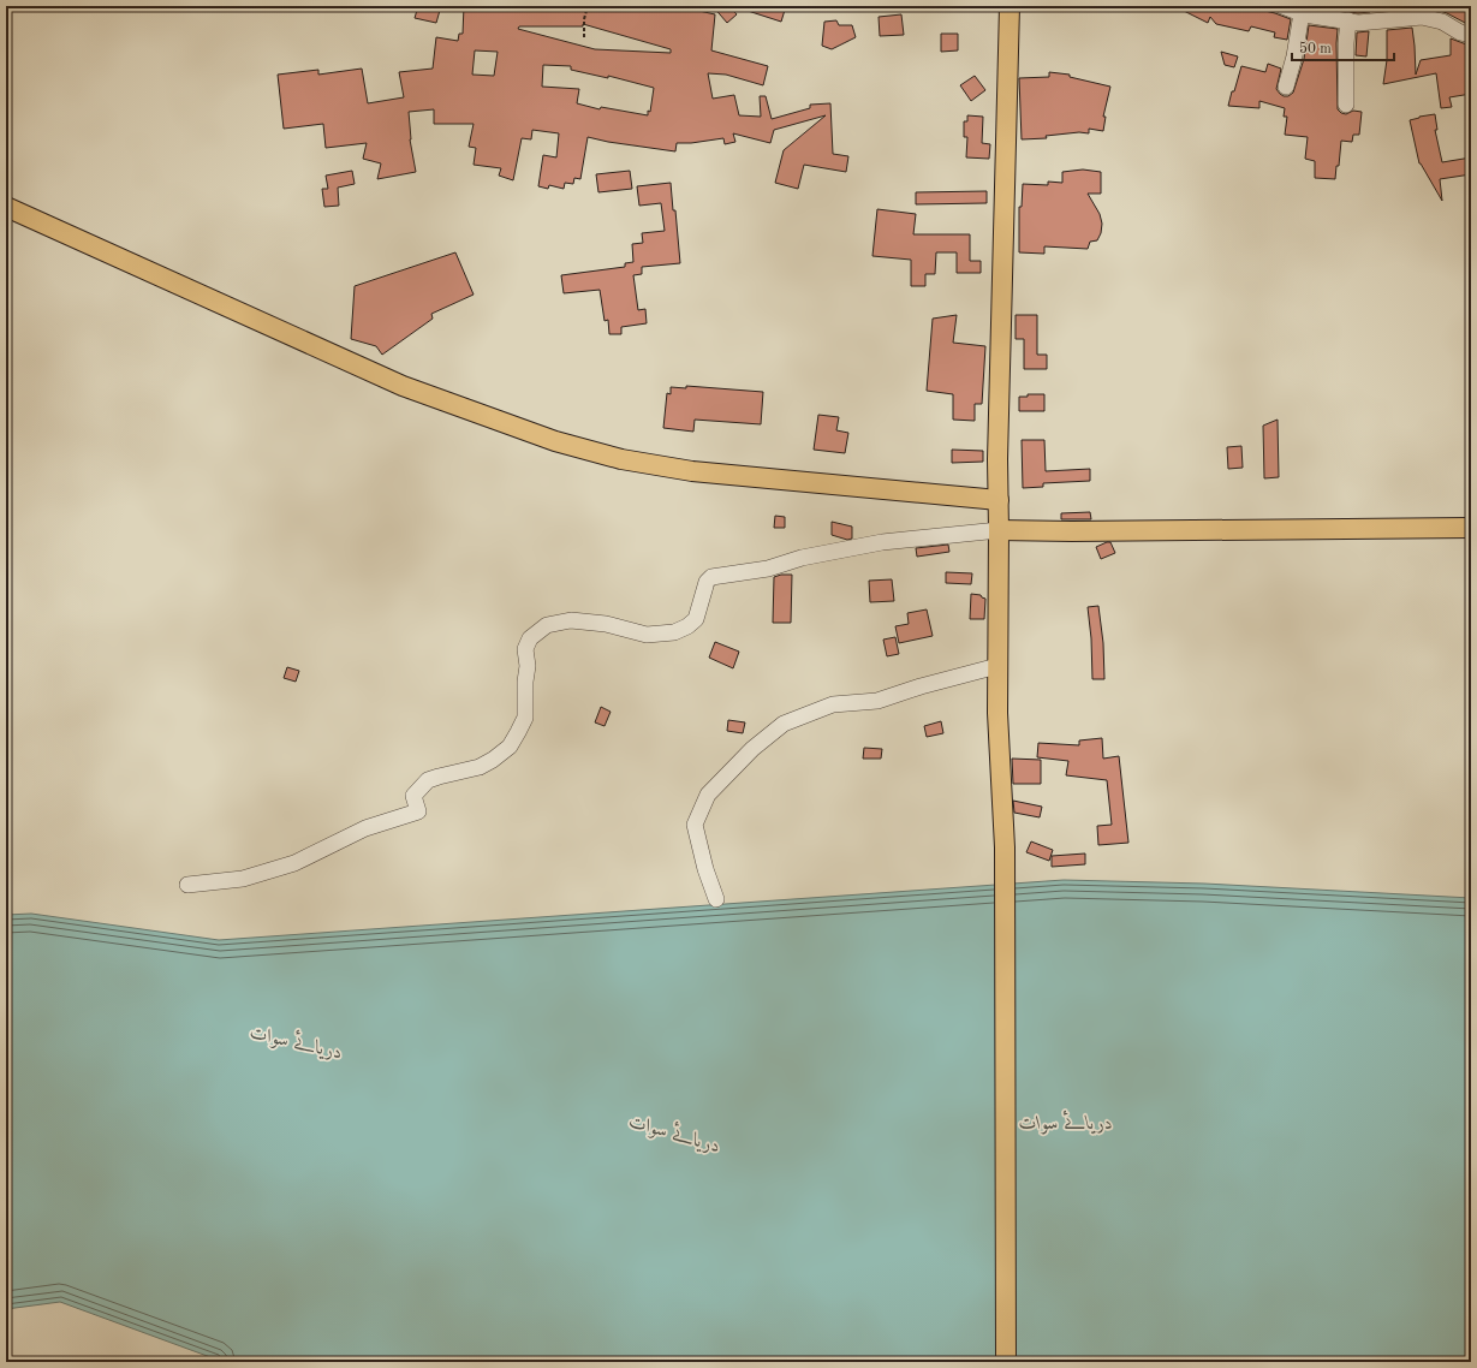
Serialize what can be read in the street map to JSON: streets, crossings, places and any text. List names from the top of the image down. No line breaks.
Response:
{"water":["دریائے سوات"],"scale_bar":"50 m"}
